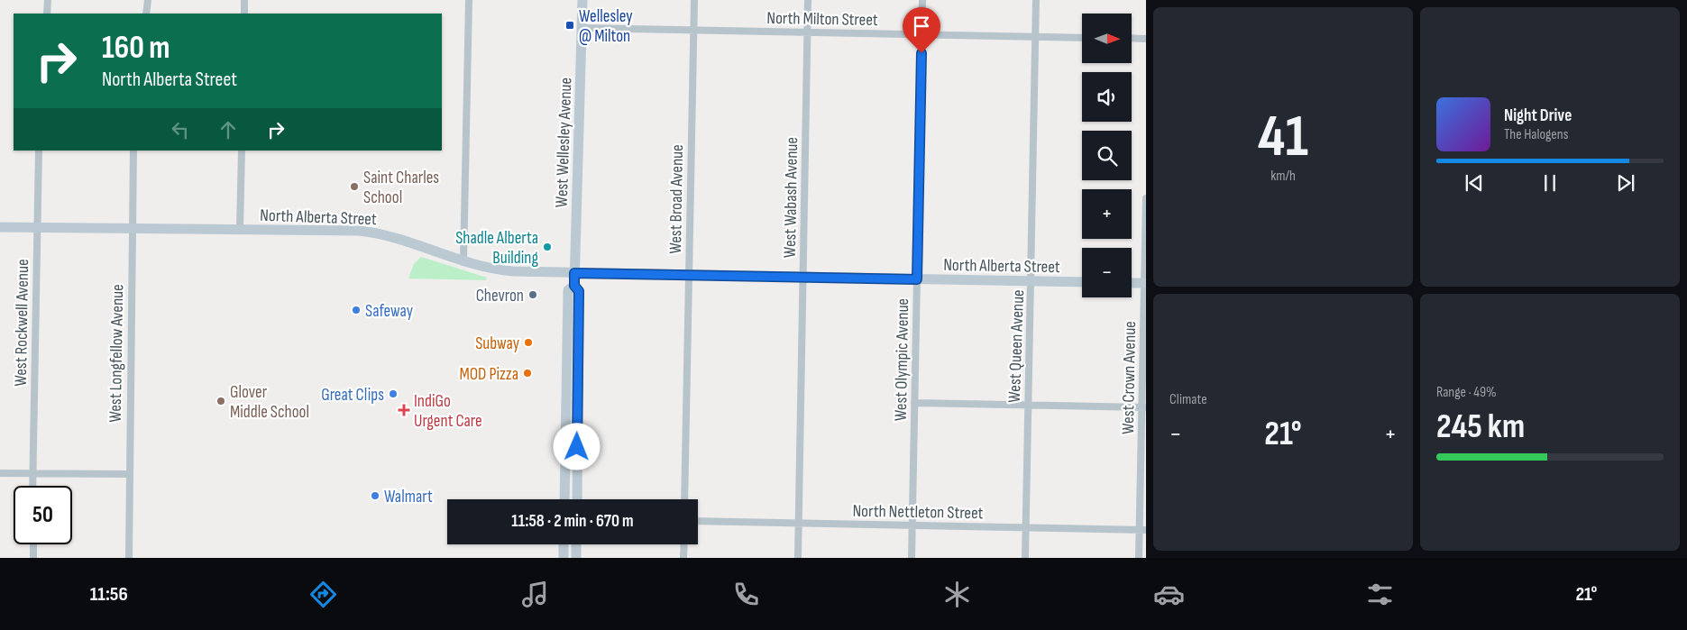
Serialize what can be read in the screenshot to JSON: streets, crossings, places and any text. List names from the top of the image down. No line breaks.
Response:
{"streets":{"main road":["West Wellesley Avenue","North Alberta Street"],"street":["North Milton Street","West Wabash Avenue","West Broad Avenue","West Rockwell Avenue","West Queen Avenue","West Longfellow Avenue","West Olympic Avenue","West Crown Avenue","North Nettleton Street"]},"crossings":[["North Milton Street","West Wellesley Avenue"],["North Milton Street","West Wabash Avenue"],["North Milton Street","West Broad Avenue"],["North Milton Street","West Queen Avenue"],["North Milton Street","West Olympic Avenue"],["West Wellesley Avenue","North Alberta Street"],["West Wabash Avenue","North Alberta Street"],["West Wabash Avenue","North Nettleton Street"],["West Broad Avenue","North Alberta Street"],["North Alberta Street","West Rockwell Avenue"],["North Alberta Street","West Queen Avenue"],["North Alberta Street","West Longfellow Avenue"],["North Alberta Street","West Olympic Avenue"],["West Queen Avenue","North Nettleton Street"],["West Olympic Avenue","North Nettleton Street"],["West Crown Avenue","North Nettleton Street"]],"places":{"transit":["Wellesley @ Milton"],"other":["Saint Charles School","Shadle Alberta Building","Chevron","Safeway","Subway","MOD Pizza","Great Clips","Glover Middle School","Walmart"],"health":["IndiGo Urgent Care"]},"north":"right","page":{"tile":[["41","km/h"],"Climate",["Range · 49%","245 km"]],"map_buttons":["+","−"],"turn":["160 m","North Alberta Street"],"song":["Night Drive","The Halogens"],"heat":["−","21°","+"],"limit":"50","trip":"11:58 · 2 min · 670 m","tabs":["11:56","21°"]}}
